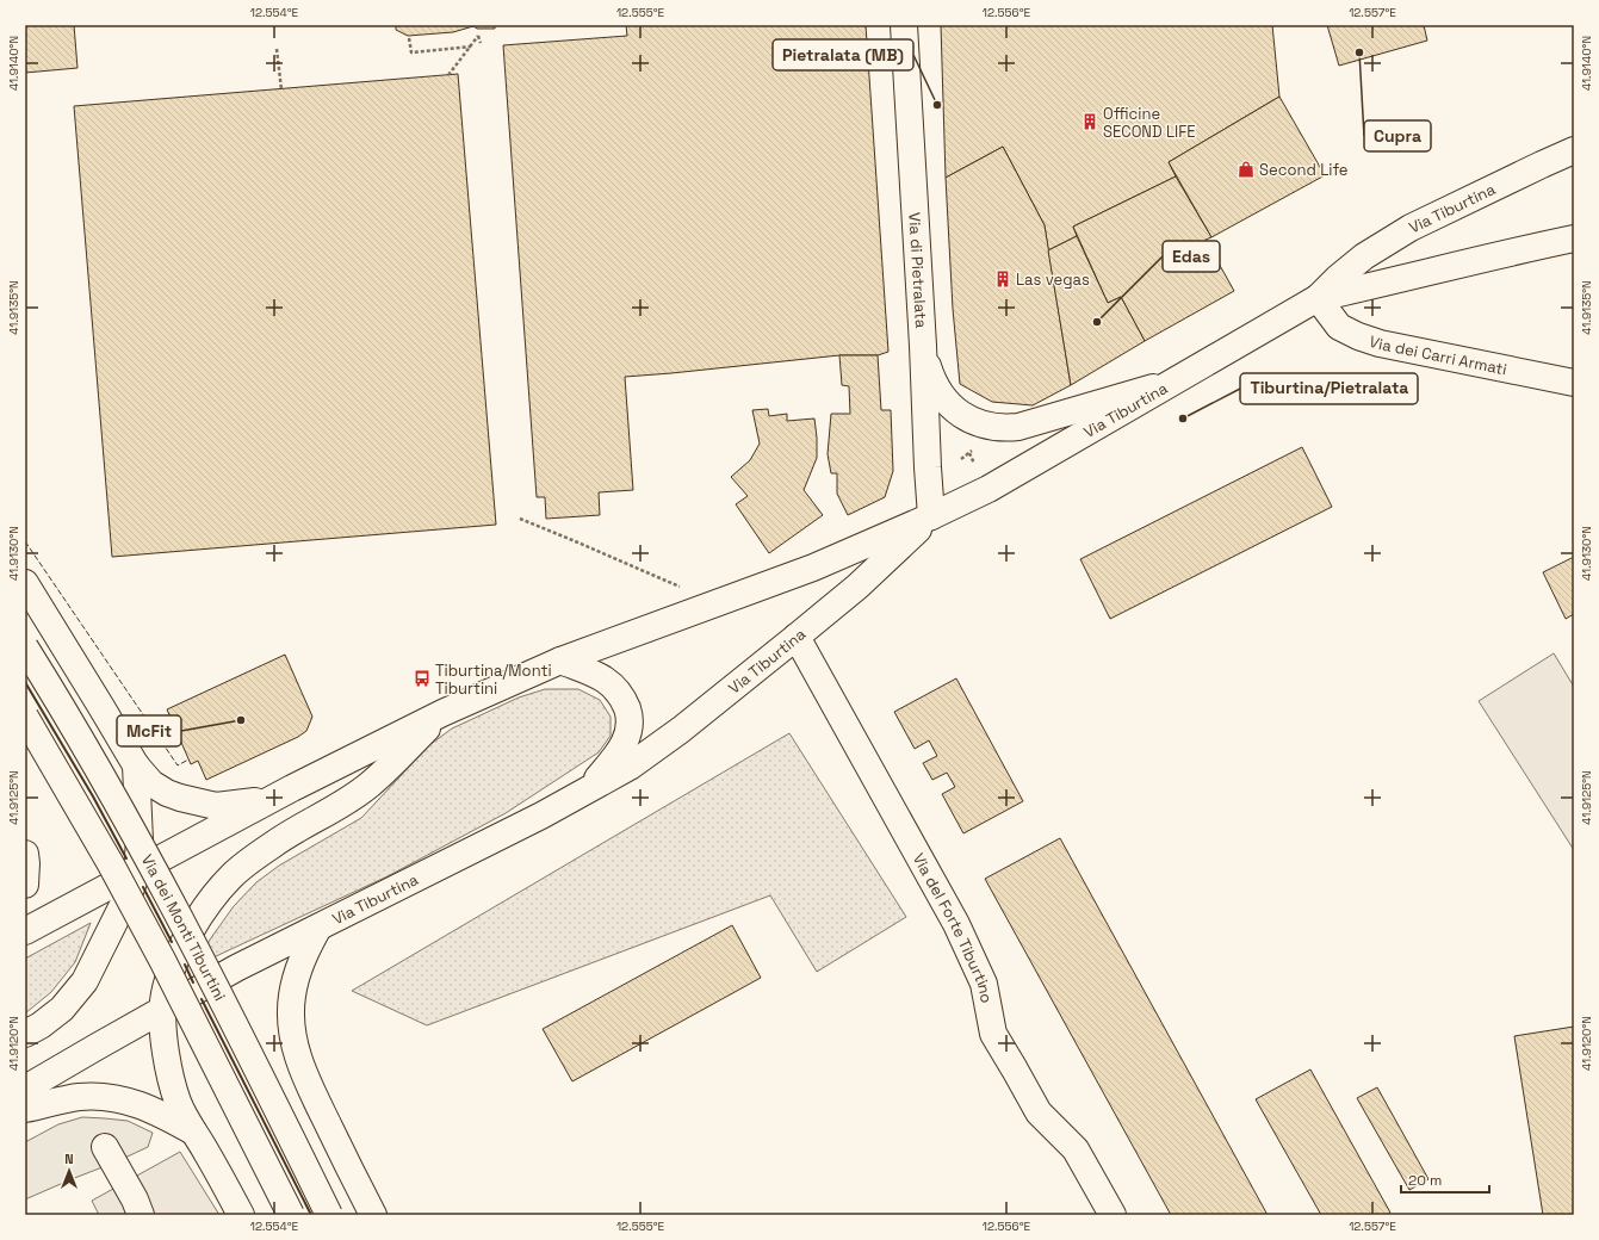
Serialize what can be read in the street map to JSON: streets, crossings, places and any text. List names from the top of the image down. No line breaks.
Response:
{"streets":{"main road":["Via Tiburtina","Via di Pietralata","Via dei Carri Armati","Via dei Monti Tiburtini","Via del Forte Tiburtino"]},"crossings":[["Via Tiburtina","Via di Pietralata"],["Via Tiburtina","Via dei Carri Armati"],["Via Tiburtina","Via del Forte Tiburtino"]],"places":{"other":["Cupra","Pietralata (MB)","Edas","Tiburtina/Pietralata","McFit"],"building":["Officine SECOND LIFE","Las vegas"],"shop":["Second Life"],"bus stop":["Tiburtina/Monti Tiburtini"]},"scale_bar":"20 m","north":"top","coordinates":["12.554°E","12.555°E","12.556°E","12.557°E","41.9140°N","41.9135°N","41.9130°N","41.9125°N","41.9120°N"]}
